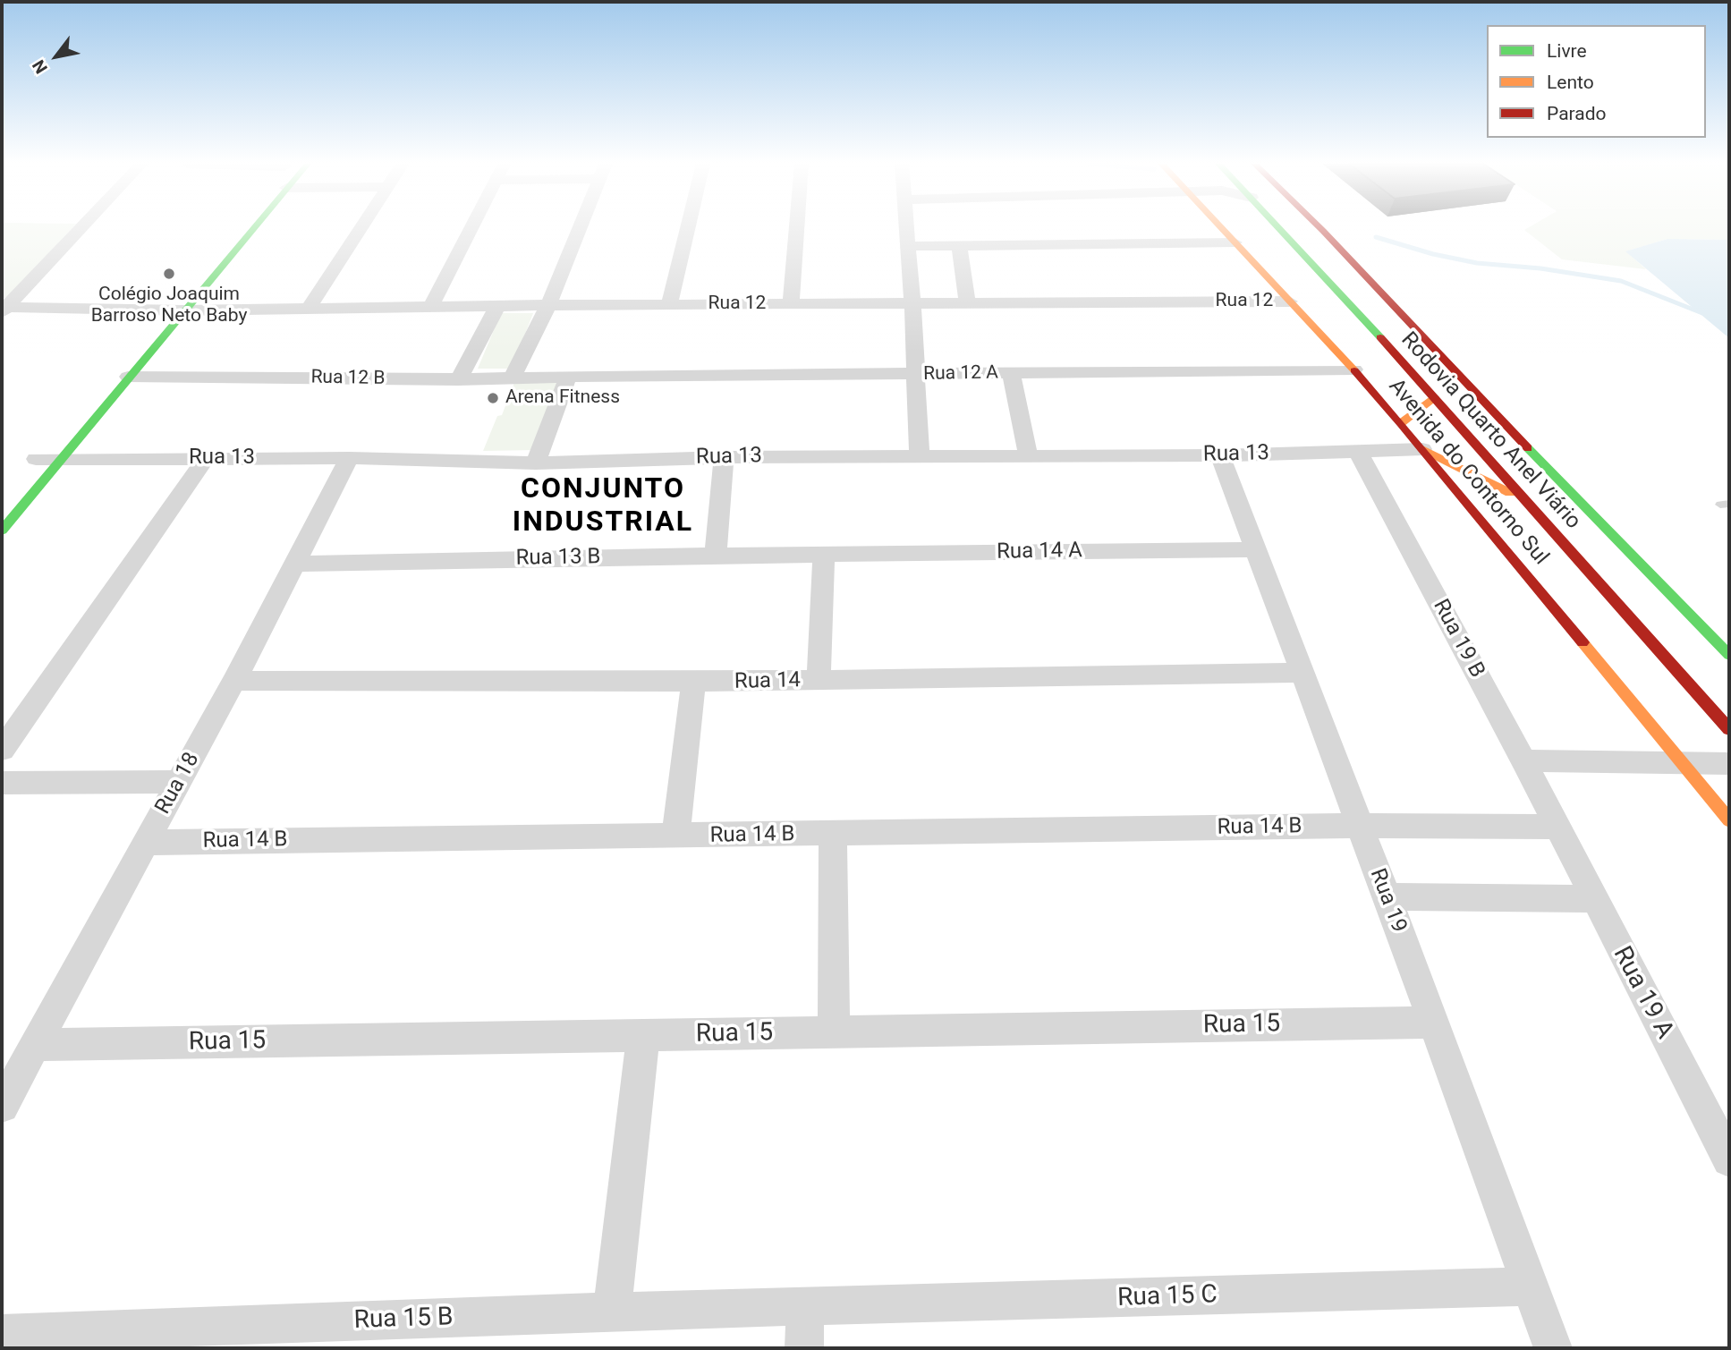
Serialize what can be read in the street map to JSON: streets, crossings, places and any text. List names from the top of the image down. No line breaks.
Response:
{"streets":{"main road":["Rodovia Quarto Anel Viário","Avenida do Contorno Sul"],"street":["Rua 12","Rua 12 A","Rua 12 B","Rua 13","Rua 14 A","Rua 13 B","Rua 19 B","Rua 14","Rua 18","Rua 14 B","Rua 19","Rua 19 A","Rua 15","Rua 15 C","Rua 15 B"]},"crossings":[["Rua 12","Avenida do Contorno Sul"],["Rua 12 A","Rua 12 B"],["Rua 12 A","Avenida do Contorno Sul"],["Rua 13","Avenida do Contorno Sul"],["Rua 13","Rua 19 B"],["Rua 13","Rua 18"],["Rua 13","Rua 19"],["Rua 14 A","Rua 13 B"],["Rua 14 A","Rua 19"],["Rua 13 B","Rua 18"],["Rua 19 B","Rua 14 B"],["Rua 19 B","Rua 19 A"],["Rua 14","Rua 18"],["Rua 14","Rua 19"],["Rua 18","Rua 14 B"],["Rua 18","Rua 15"],["Rua 14 B","Rua 19"],["Rua 14 B","Rua 19 A"],["Rua 19","Rua 15"],["Rua 19","Rua 15 C"],["Rua 15 C","Rua 15 B"]],"districts":["CONJUNTO INDUSTRIAL"],"places":["Colégio Joaquim Barroso Neto Baby","Arena Fitness"],"legend":["Livre","Lento","Parado"],"north":"bottom left"}
